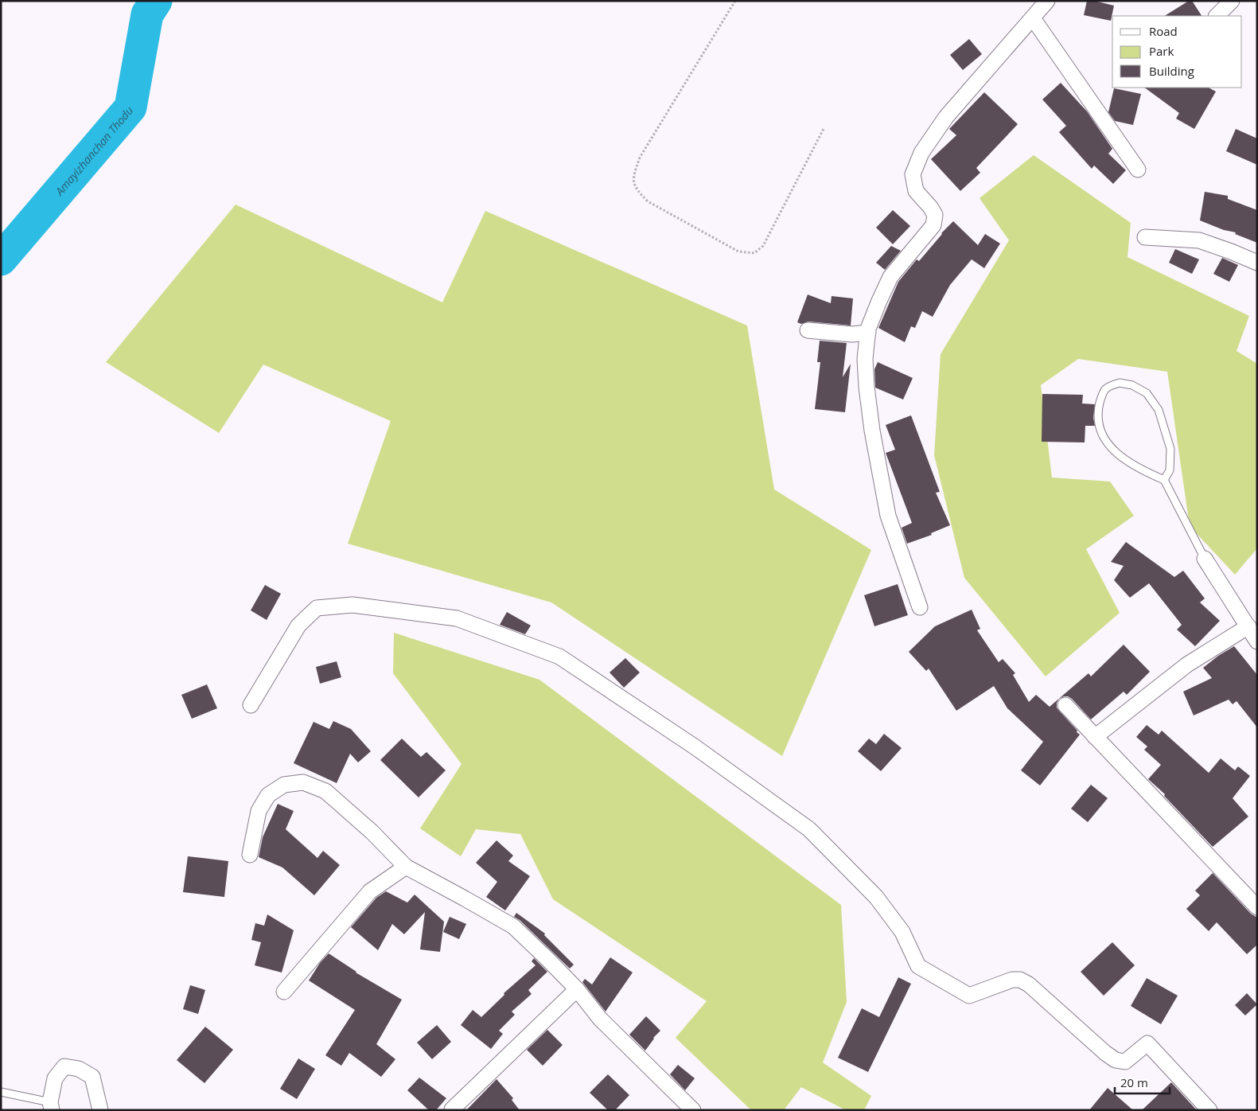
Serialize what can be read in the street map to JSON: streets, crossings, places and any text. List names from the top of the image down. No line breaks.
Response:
{"water":["Amayizhanchan Thodu"],"legend":["Road","Park","Building"],"scale_bar":"20 m"}
